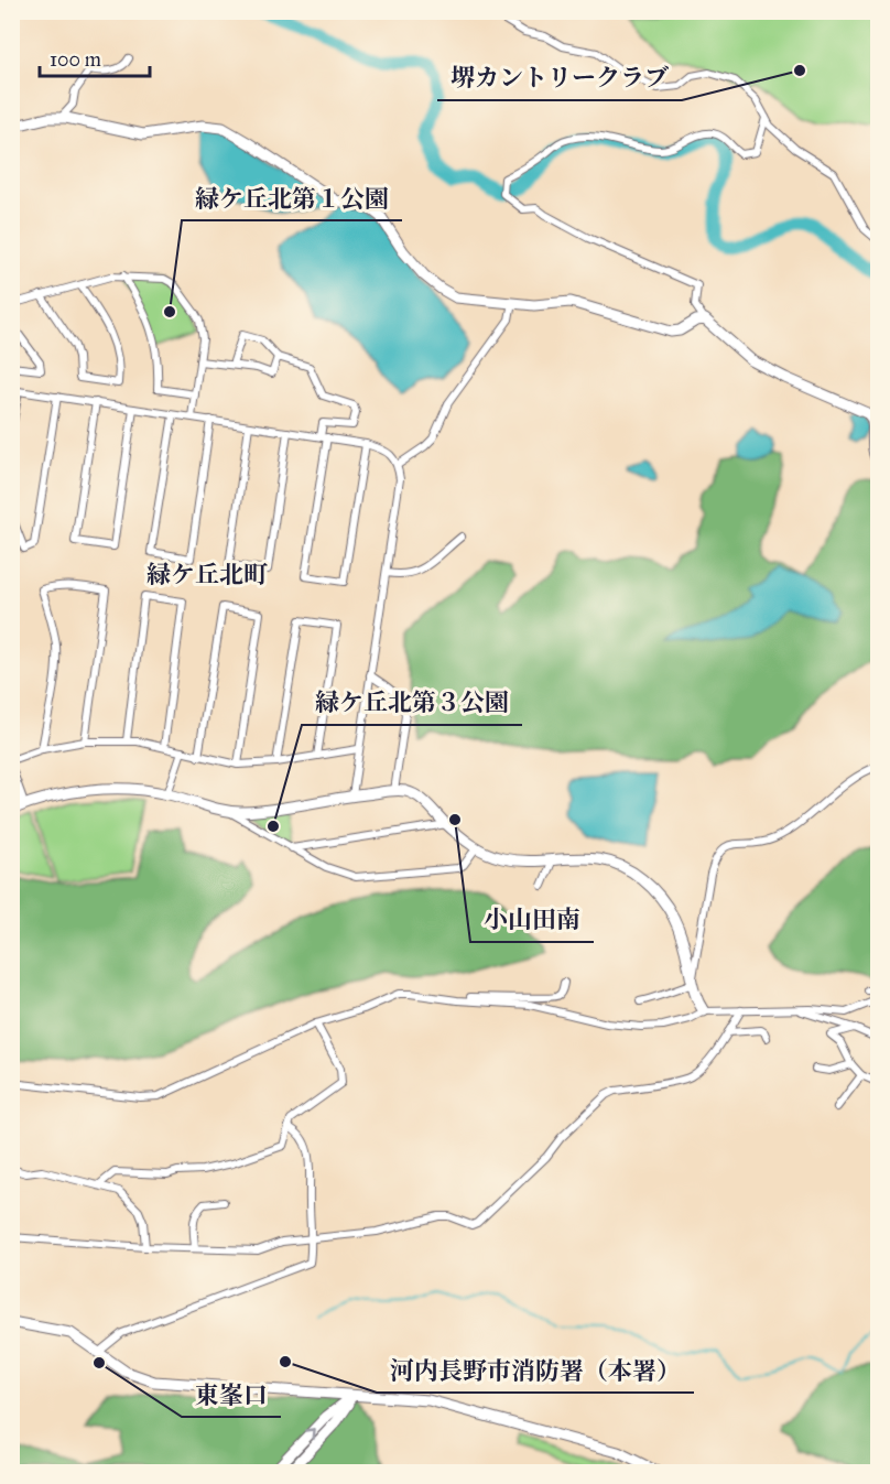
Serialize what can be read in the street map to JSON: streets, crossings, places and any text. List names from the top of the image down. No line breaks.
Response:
{"districts":["緑ケ丘北町"],"places":["堺カントリークラブ","緑ケ丘北第１公園","小山田南","緑ケ丘北第３公園","河内長野市消防署（本署）","東峯口"],"scale_bar":"100 m"}
